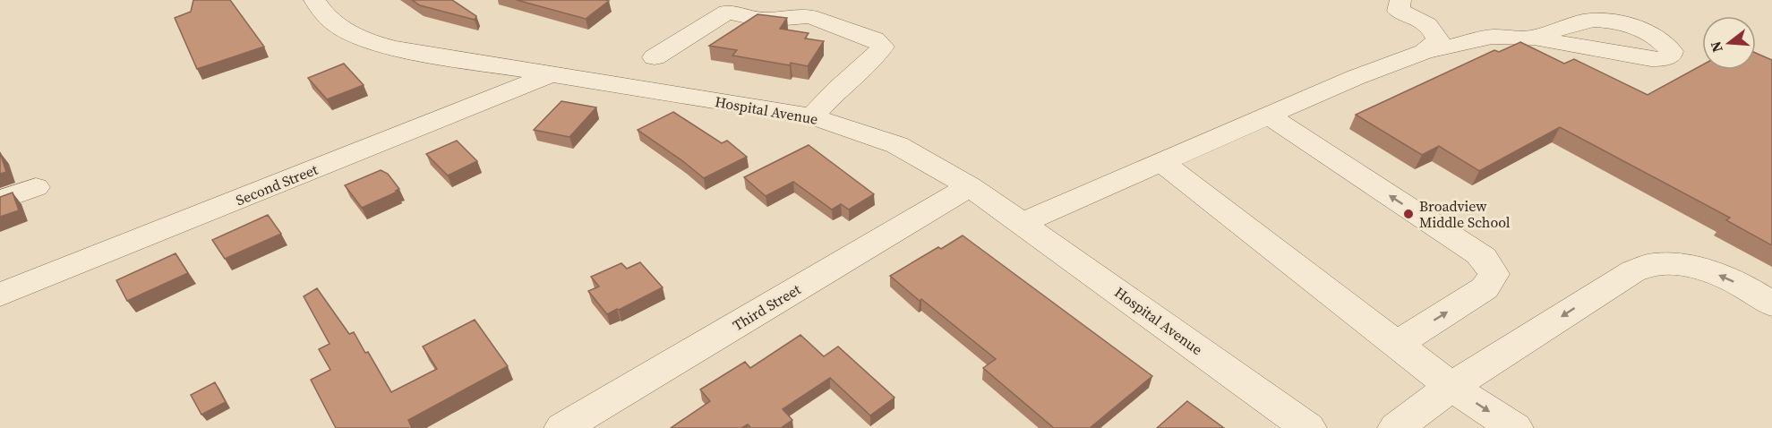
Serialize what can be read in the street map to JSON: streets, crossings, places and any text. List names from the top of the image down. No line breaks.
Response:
{"streets":{"street":["Hospital Avenue","Second Street","Third Street"]},"crossings":[["Hospital Avenue","Second Street"],["Hospital Avenue","Third Street"]],"places":["Broadview Middle School"],"north":"left"}
